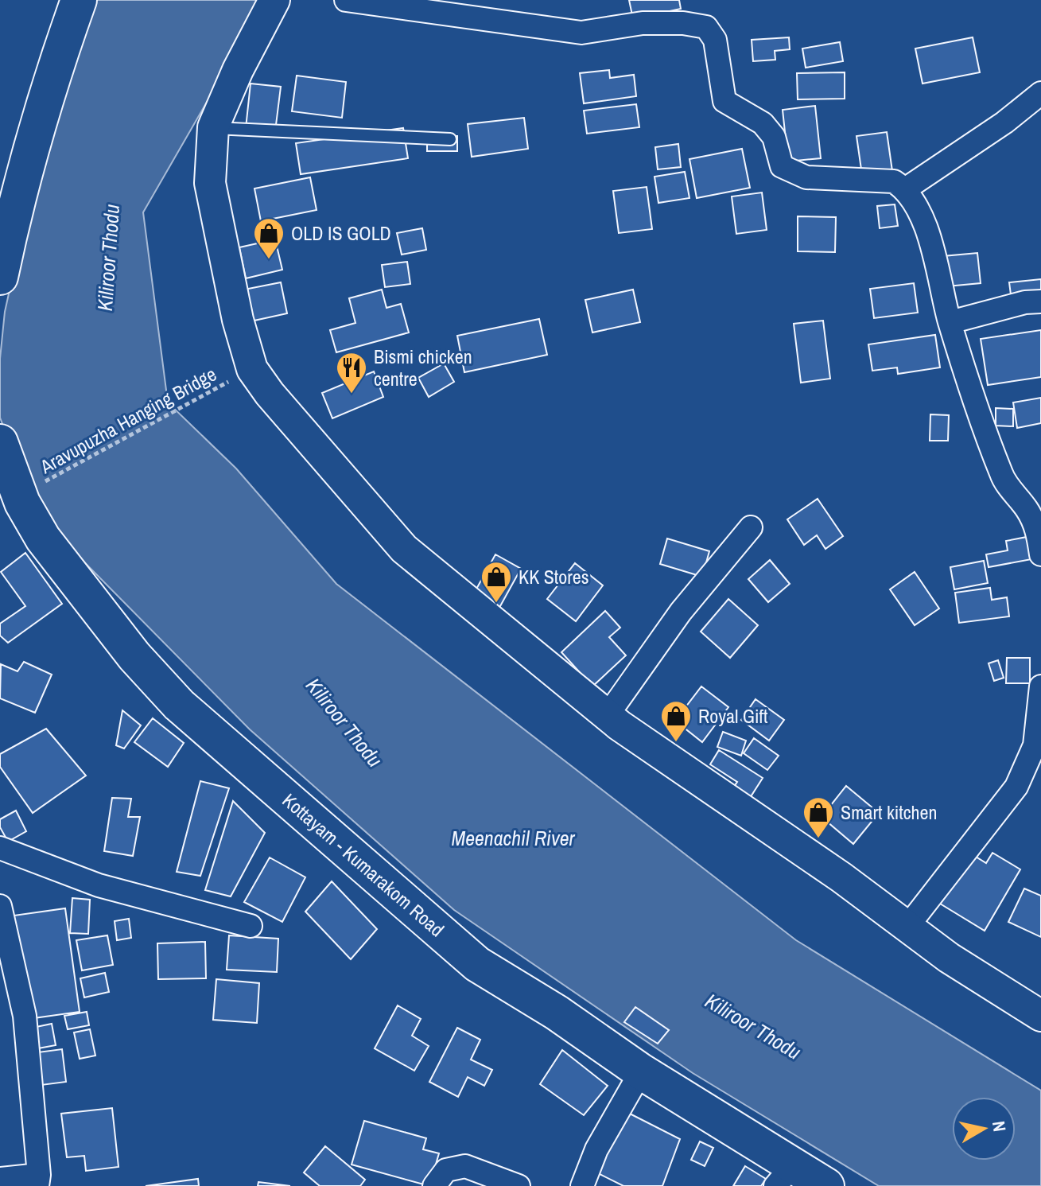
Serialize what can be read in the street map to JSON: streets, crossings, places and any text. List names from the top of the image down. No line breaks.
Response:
{"streets":{"main road":["Kottayam - Kumarakom Road"],"path":["Aravupuzha Hanging Bridge"]},"water":["Kiliroor Thodu","Meenachil River"],"places":{"shop":["OLD IS GOLD","KK Stores","Royal Gift","Smart kitchen"],"restaurant":["Bismi chicken centre"]},"north":"right"}
